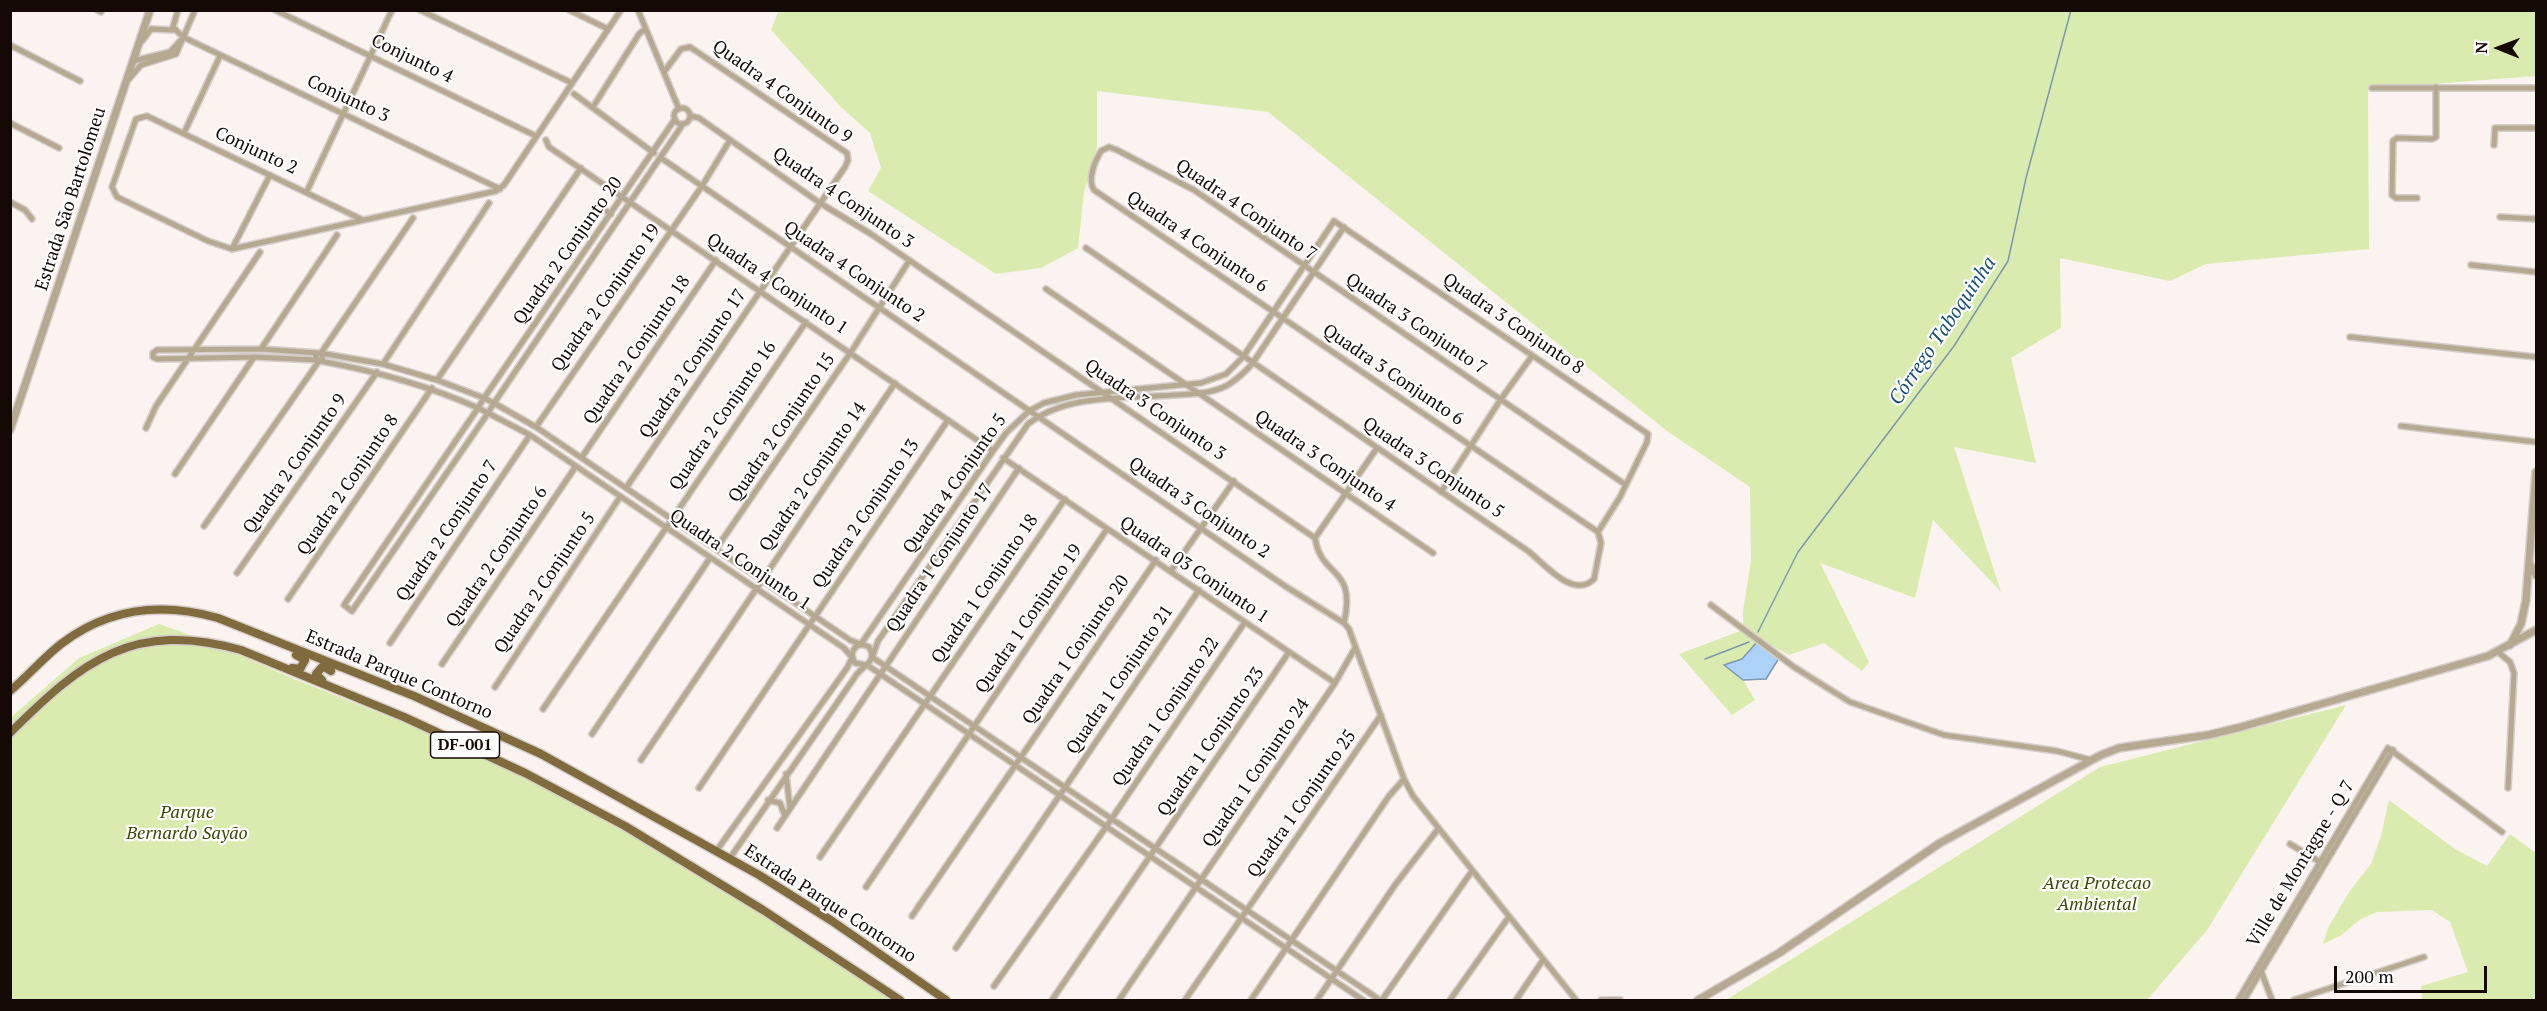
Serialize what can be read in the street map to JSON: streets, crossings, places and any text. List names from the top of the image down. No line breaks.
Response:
{"streets":{"main road":["Estrada Parque Contorno","DF-001"],"street":["Conjunto 4","Quadra 4 Conjunto 9","Conjunto 3","Conjunto 2","Quadra 4 Conjunto 3","Estrada São Bartolomeu","Quadra 4 Conjunto 7","Quadra 4 Conjunto 6","Quadra 2 Conjunto 20","Quadra 4 Conjunto 2","Quadra 4 Conjunto 1","Quadra 2 Conjunto 19","Quadra 3 Conjunto 7","Quadra 3 Conjunto 8","Quadra 2 Conjunto 18","Quadra 2 Conjunto 17","Quadra 3 Conjunto 6","Quadra 3 Conjunto 3","Quadra 2 Conjunto 16","Quadra 2 Conjunto 15","Quadra 3 Conjunto 4","Quadra 2 Conjunto 9","Quadra 3 Conjunto 5","Quadra 2 Conjunto 14","Quadra 4 Conjunto 5","Quadra 2 Conjunto 8","Quadra 3 Conjunto 2","Quadra 2 Conjunto 13","Quadra 2 Conjunto 7","Quadra 2 Conjunto 6","Quadra 1 Conjunto 17","Quadra 2 Conjunto 1","Quadra 03 Conjunto 1","Quadra 2 Conjunto 5","Quadra 1 Conjunto 18","Quadra 1 Conjunto 19","Quadra 1 Conjunto 20","Quadra 1 Conjunto 21","Quadra 1 Conjunto 22","Quadra 1 Conjunto 23","Quadra 1 Conjunto 24","Quadra 1 Conjunto 25","Ville de Montagne - Q 7"]},"crossings":[["Quadra 4 Conjunto 9","Quadra 2 Conjunto 17"],["Quadra 4 Conjunto 3","Quadra 2 Conjunto 20"],["Quadra 4 Conjunto 3","Quadra 2 Conjunto 19"],["Quadra 4 Conjunto 3","Quadra 2 Conjunto 17"],["Quadra 4 Conjunto 3","Quadra 3 Conjunto 3"],["Quadra 4 Conjunto 3","Quadra 2 Conjunto 15"],["Quadra 4 Conjunto 7","Quadra 4 Conjunto 6"],["Quadra 4 Conjunto 7","Quadra 3 Conjunto 7"],["Quadra 4 Conjunto 7","Quadra 4 Conjunto 5"],["Quadra 4 Conjunto 6","Quadra 3 Conjunto 6"],["Quadra 4 Conjunto 6","Quadra 4 Conjunto 5"],["Quadra 2 Conjunto 20","Quadra 4 Conjunto 1"],["Quadra 2 Conjunto 20","Quadra 2 Conjunto 19"],["Quadra 2 Conjunto 20","Quadra 2 Conjunto 1"],["Quadra 4 Conjunto 2","Quadra 2 Conjunto 19"],["Quadra 4 Conjunto 2","Quadra 2 Conjunto 17"],["Quadra 4 Conjunto 2","Quadra 2 Conjunto 15"],["Quadra 4 Conjunto 2","Quadra 4 Conjunto 5"],["Quadra 4 Conjunto 2","Quadra 3 Conjunto 2"],["Quadra 4 Conjunto 2","Quadra 1 Conjunto 17"],["Quadra 4 Conjunto 1","Quadra 2 Conjunto 19"],["Quadra 4 Conjunto 1","Quadra 2 Conjunto 18"],["Quadra 4 Conjunto 1","Quadra 2 Conjunto 17"],["Quadra 4 Conjunto 1","Quadra 2 Conjunto 16"],["Quadra 4 Conjunto 1","Quadra 2 Conjunto 15"],["Quadra 4 Conjunto 1","Quadra 2 Conjunto 14"],["Quadra 4 Conjunto 1","Quadra 4 Conjunto 5"],["Quadra 4 Conjunto 1","Quadra 2 Conjunto 13"],["Quadra 4 Conjunto 1","Quadra 1 Conjunto 17"],["Quadra 4 Conjunto 1","Quadra 03 Conjunto 1"],["Quadra 2 Conjunto 19","Quadra 2 Conjunto 1"],["Quadra 3 Conjunto 7","Quadra 3 Conjunto 8"],["Quadra 3 Conjunto 8","Quadra 4 Conjunto 5"],["Quadra 3 Conjunto 6","Quadra 3 Conjunto 5"],["Quadra 3 Conjunto 3","Quadra 4 Conjunto 5"],["Quadra 3 Conjunto 3","Quadra 1 Conjunto 17"],["Quadra 2 Conjunto 16","Quadra 2 Conjunto 1"],["Quadra 3 Conjunto 4","Quadra 4 Conjunto 5"],["Quadra 3 Conjunto 4","Quadra 1 Conjunto 17"],["Quadra 3 Conjunto 5","Quadra 4 Conjunto 5"],["Quadra 2 Conjunto 14","Quadra 2 Conjunto 1"],["Quadra 4 Conjunto 5","Quadra 1 Conjunto 17"],["Quadra 3 Conjunto 2","Quadra 1 Conjunto 17"],["Quadra 2 Conjunto 13","Quadra 2 Conjunto 1"],["Quadra 2 Conjunto 7","Quadra 2 Conjunto 1"],["Quadra 2 Conjunto 6","Quadra 2 Conjunto 1"],["Quadra 1 Conjunto 17","Quadra 03 Conjunto 1"],["Quadra 2 Conjunto 1","Quadra 2 Conjunto 5"],["Quadra 03 Conjunto 1","Quadra 1 Conjunto 18"],["Quadra 03 Conjunto 1","Quadra 1 Conjunto 19"],["Quadra 03 Conjunto 1","Quadra 1 Conjunto 20"],["Quadra 03 Conjunto 1","Quadra 1 Conjunto 21"],["Quadra 03 Conjunto 1","Quadra 1 Conjunto 22"],["Quadra 03 Conjunto 1","Quadra 1 Conjunto 23"],["Quadra 03 Conjunto 1","Quadra 1 Conjunto 24"]],"water":["Córrego Taboquinha"],"parks":["Parque Bernardo Sayão","Area Protecao Ambiental"],"scale_bar":"200 m","north":"left"}
